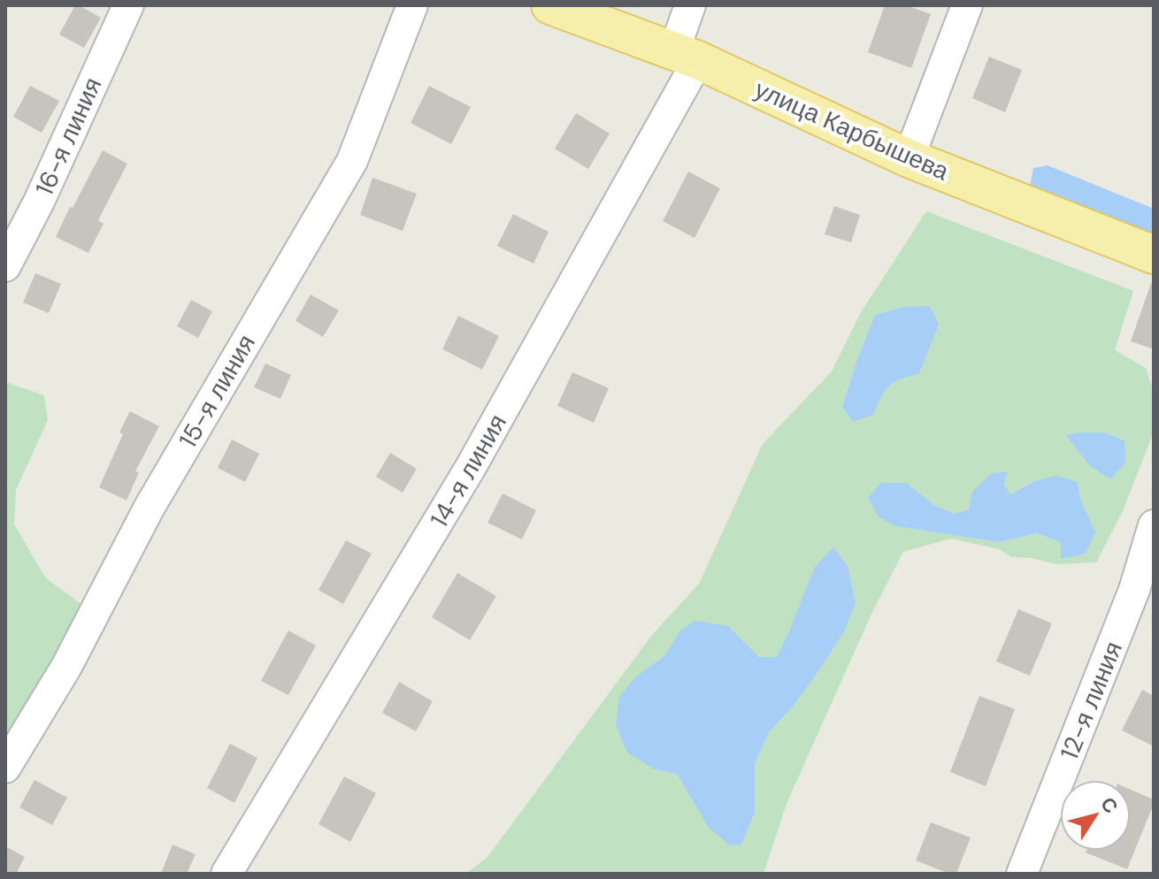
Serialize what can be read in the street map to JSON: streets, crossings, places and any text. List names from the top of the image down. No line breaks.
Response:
{"streets":{"main road":["улица Карбышева"],"street":["16-я линия","15-я линия","14-я линия","12-я линия"]},"crossings":[["улица Карбышева","14-я линия"]],"north":"top right"}
